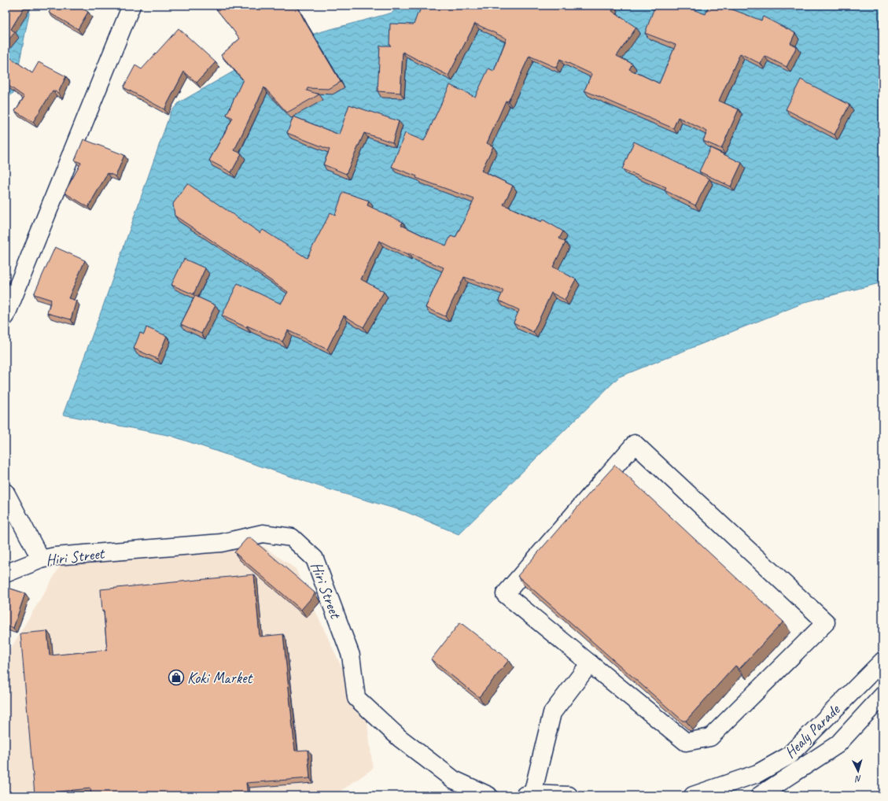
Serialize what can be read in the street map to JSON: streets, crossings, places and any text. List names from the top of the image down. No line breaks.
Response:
{"streets":{"main road":["Hiri Street","Healy Parade"]},"places":{"shop":["Koki Market"]},"north":"bottom"}
